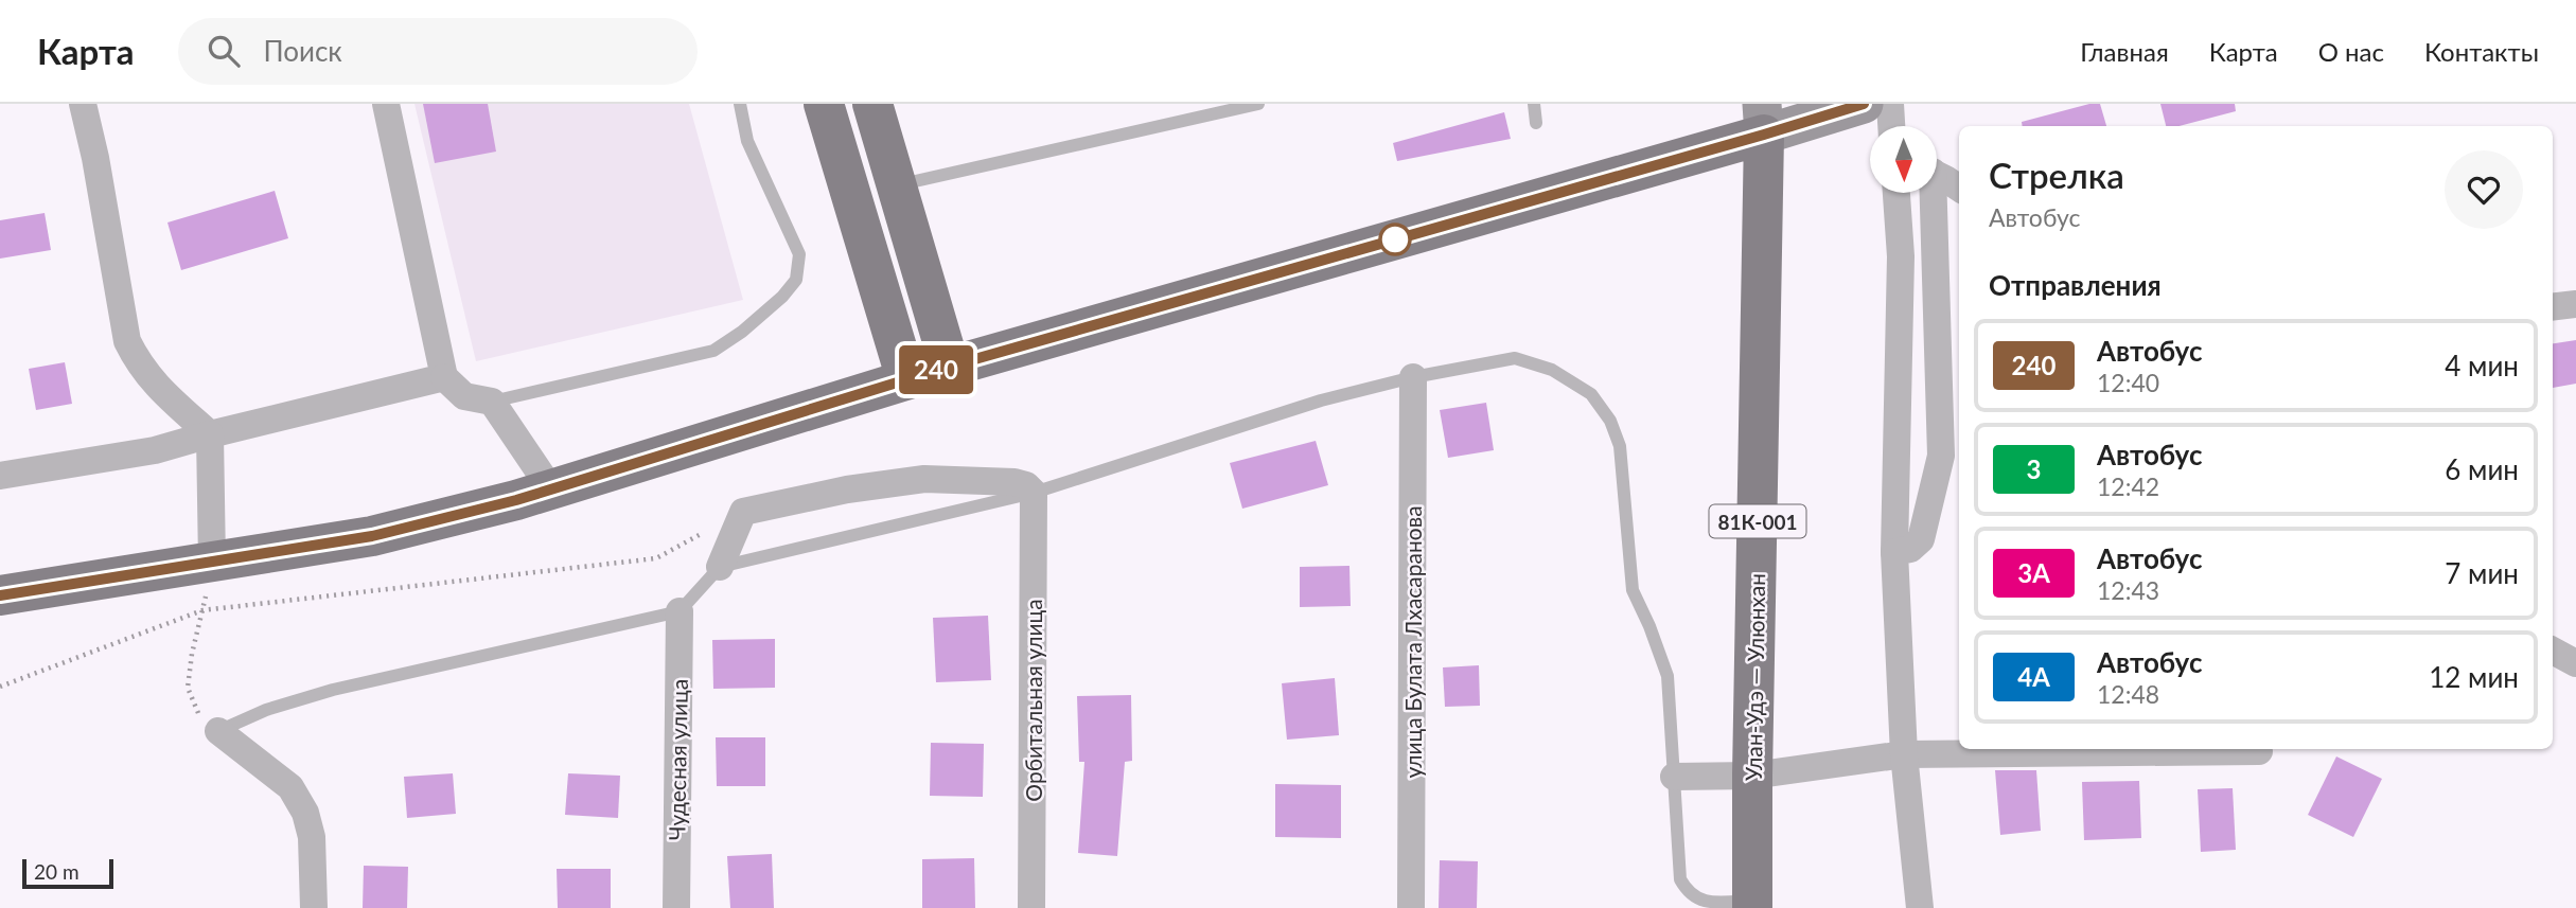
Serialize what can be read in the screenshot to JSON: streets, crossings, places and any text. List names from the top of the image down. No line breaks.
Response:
{"streets":{"main road":["81К-001","Улан-Удэ — Улюнхан"],"street":["улица Булата Лхасаранова","Орбитальная улица","Чудесная улица"]},"lines":["bus line 240"],"scale_bar":"20 m","north":"bottom","page":{"header":"Карта","search":"Поиск","nav":["Главная","Карта","О нас","Контакты"],"on_map":"240","heading":[["Стрелка","Автобус"],"Отправления"],"list":[{"mark":"240","name":"Автобус","note":"12:40","value":"4 мин"},{"mark":"3","name":"Автобус","note":"12:42","value":"6 мин"},{"mark":"3А","name":"Автобус","note":"12:43","value":"7 мин"},{"mark":"4А","name":"Автобус","note":"12:48","value":"12 мин"}],"scale":"20 m"}}
